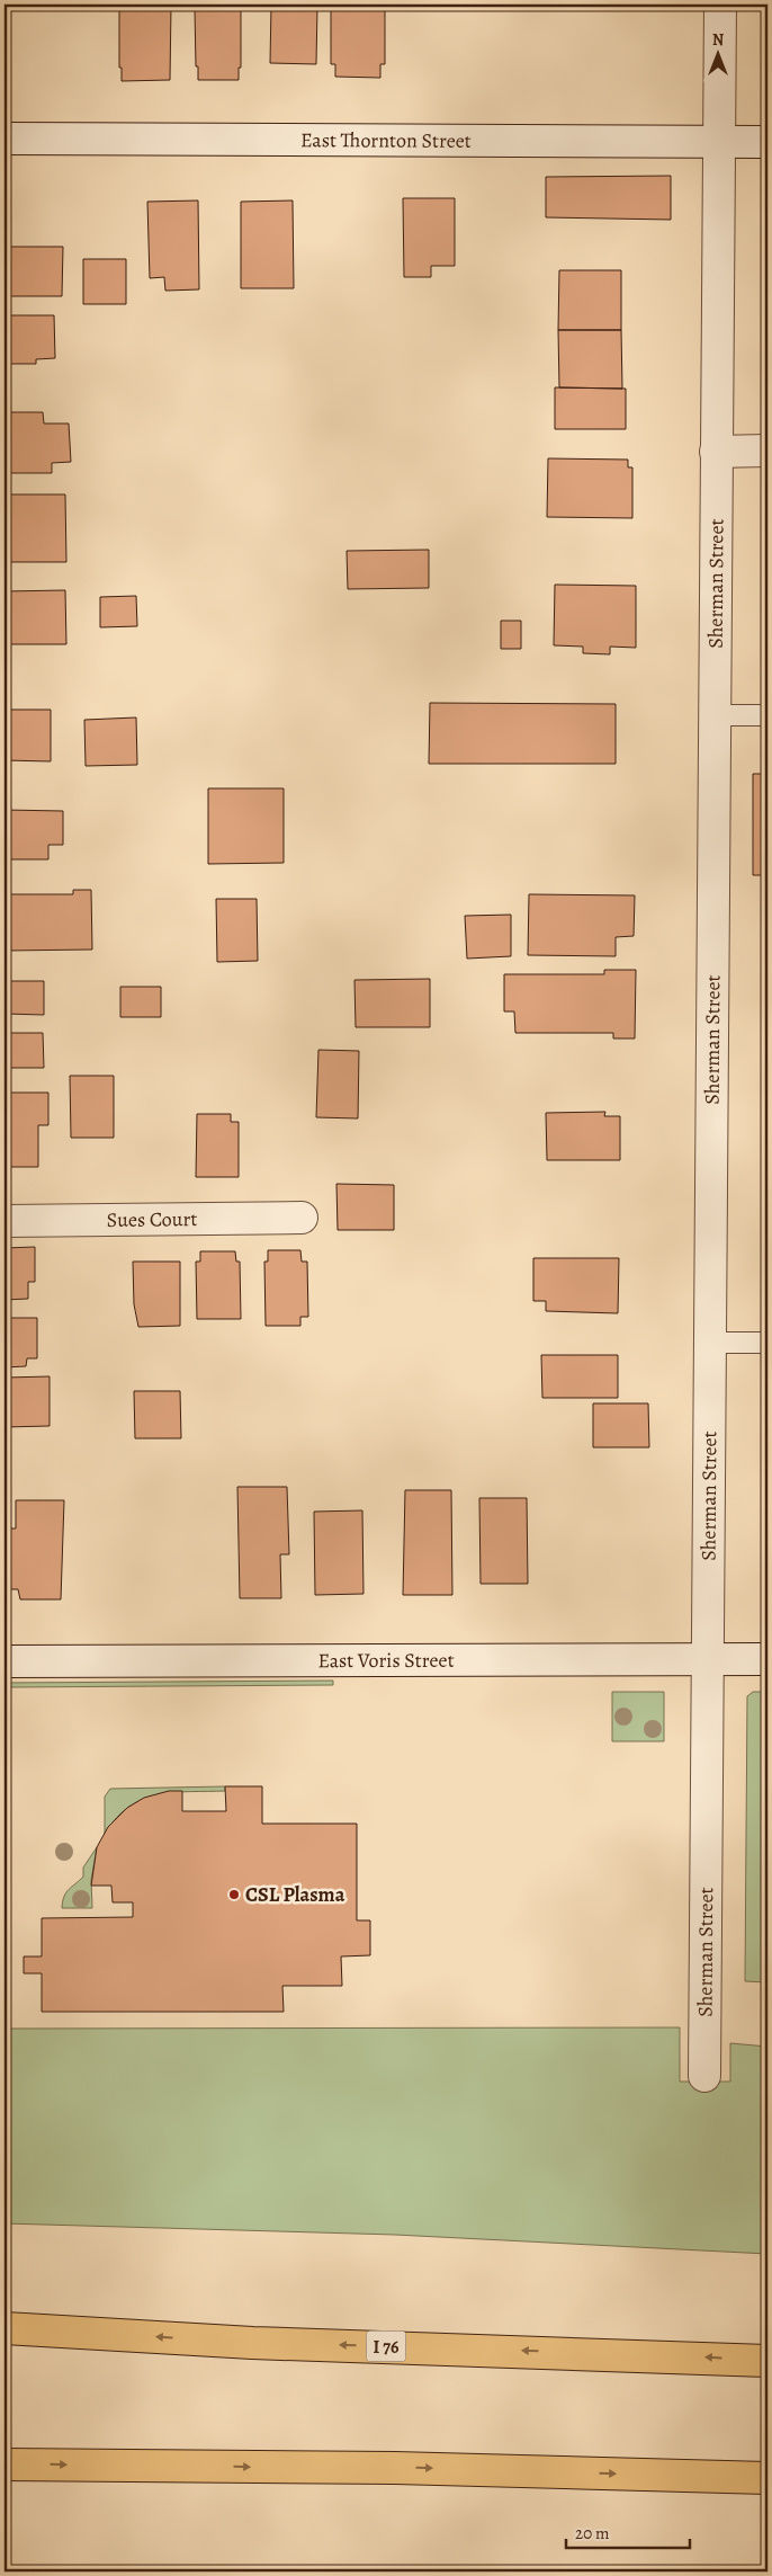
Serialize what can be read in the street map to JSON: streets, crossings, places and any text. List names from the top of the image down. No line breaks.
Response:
{"streets":{"highway":["I 76"],"street":["East Thornton Street","Sherman Street","Sues Court","East Voris Street"]},"crossings":[["East Thornton Street","Sherman Street"],["Sherman Street","East Voris Street"]],"places":["CSL Plasma"],"scale_bar":"20 m","north":"top"}
